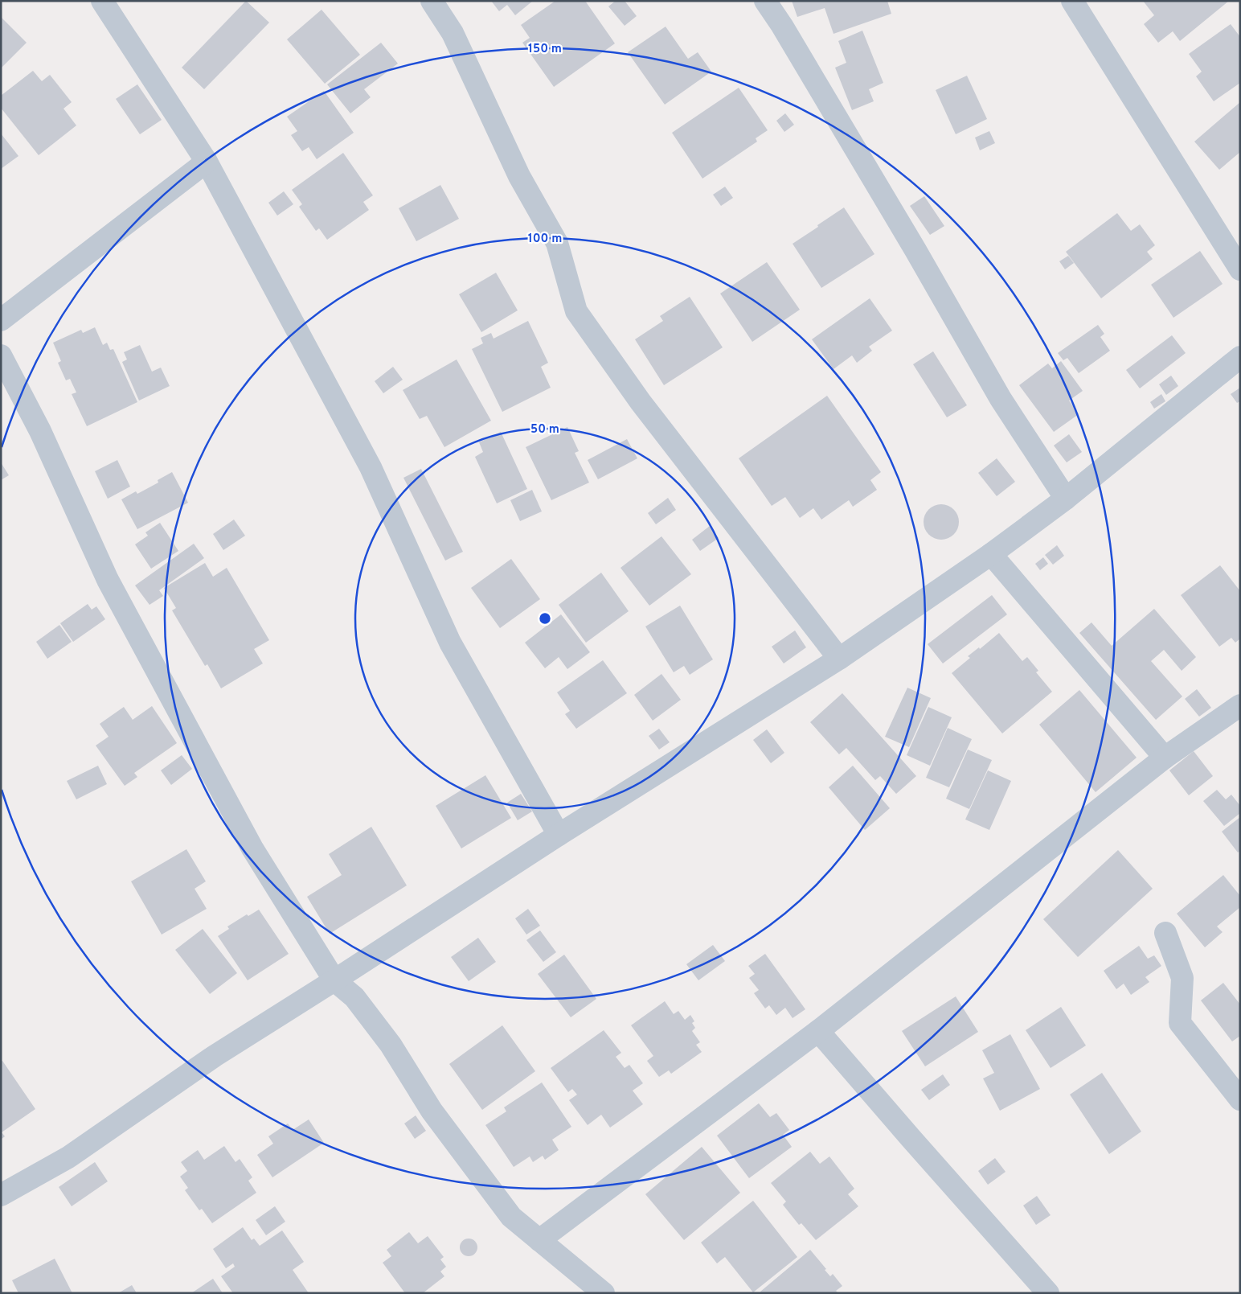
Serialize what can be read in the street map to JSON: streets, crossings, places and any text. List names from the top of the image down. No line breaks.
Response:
{"rings":["150 m","100 m","50 m"]}
